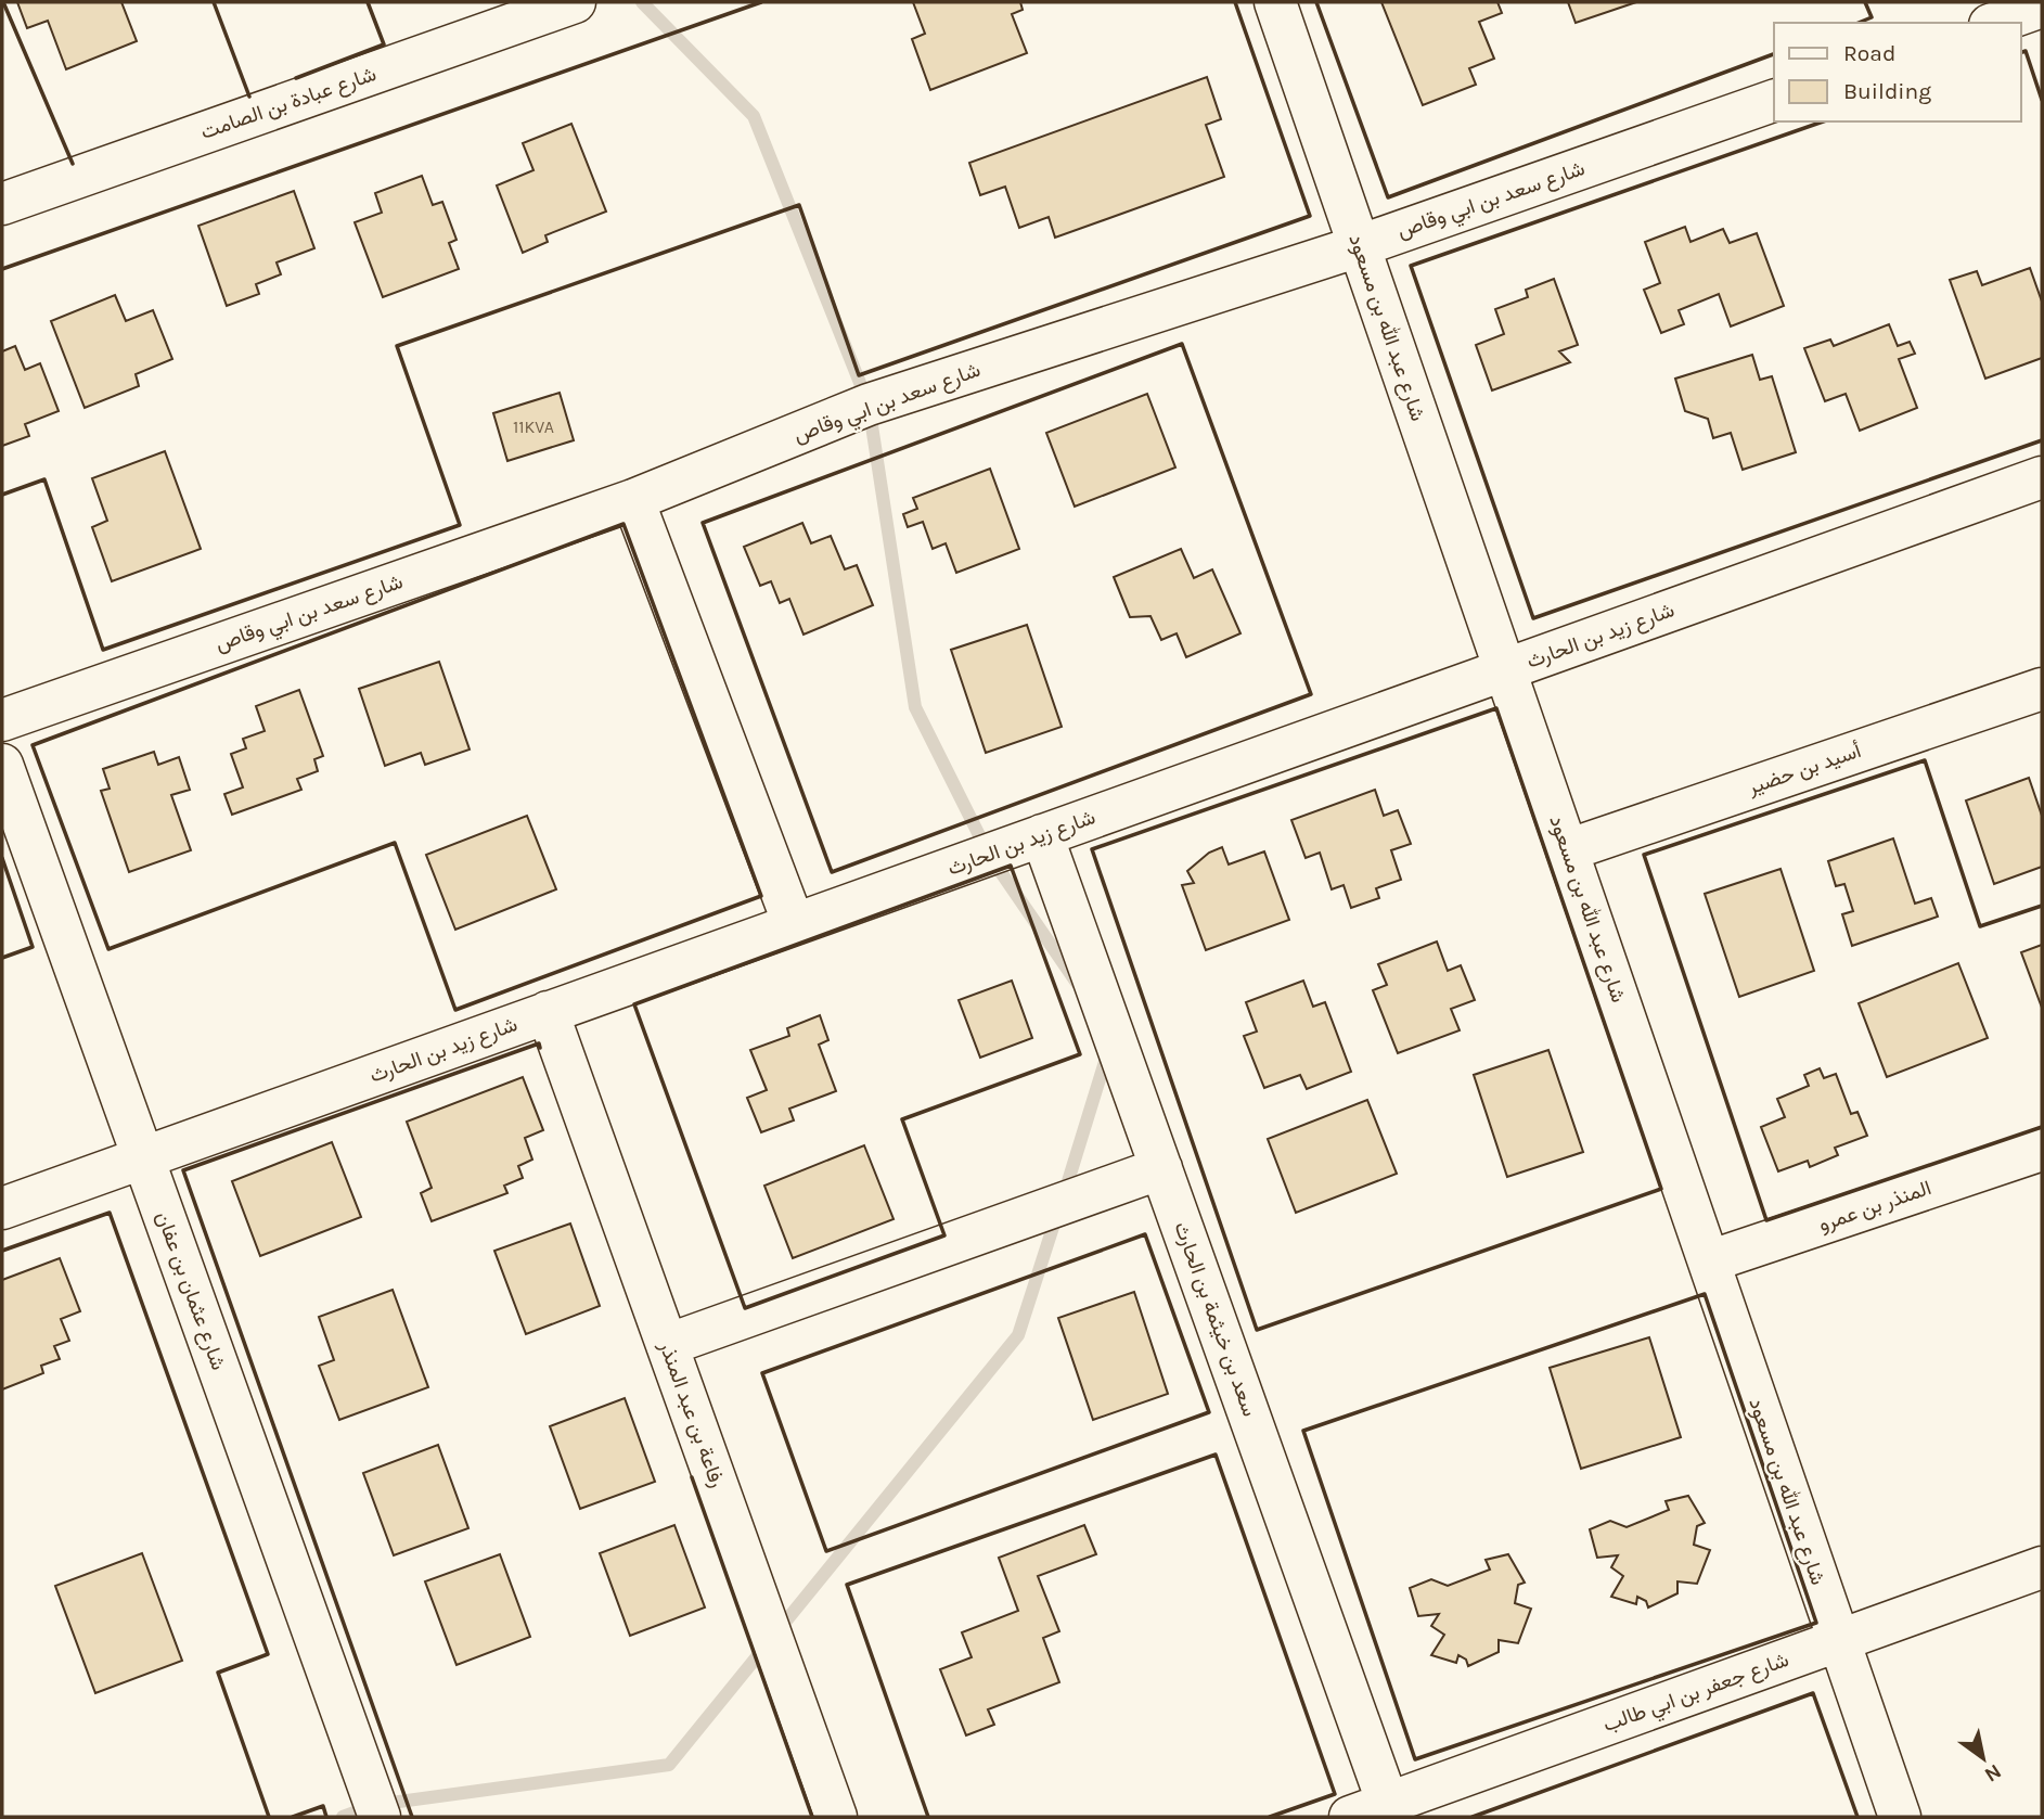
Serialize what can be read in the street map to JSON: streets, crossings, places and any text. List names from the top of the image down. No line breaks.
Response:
{"streets":{"street":["شارع عبادة بن الصامت","شارع سعد بن ابي وقاص","شارع عبد الله بن مسعود","شارع زيد بن الحارث","أسيد بن حضير","المنذر بن عمرو","شارع عثمان بن عفان","سعد بن خيثمة بن الحارث","رفاعة بن عبد المنذر","شارع جعفر بن ابي طالب"]},"crossings":[["شارع سعد بن ابي وقاص","شارع عبد الله بن مسعود"],["شارع عبد الله بن مسعود","شارع زيد بن الحارث"],["شارع عبد الله بن مسعود","أسيد بن حضير"],["شارع عبد الله بن مسعود","المنذر بن عمرو"],["شارع عبد الله بن مسعود","شارع جعفر بن ابي طالب"],["شارع زيد بن الحارث","شارع عثمان بن عفان"],["شارع زيد بن الحارث","سعد بن خيثمة بن الحارث"],["شارع زيد بن الحارث","رفاعة بن عبد المنذر"],["سعد بن خيثمة بن الحارث","شارع جعفر بن ابي طالب"]],"house_numbers":["11KVA"],"legend":["Road","Building"],"north":"bottom right"}
